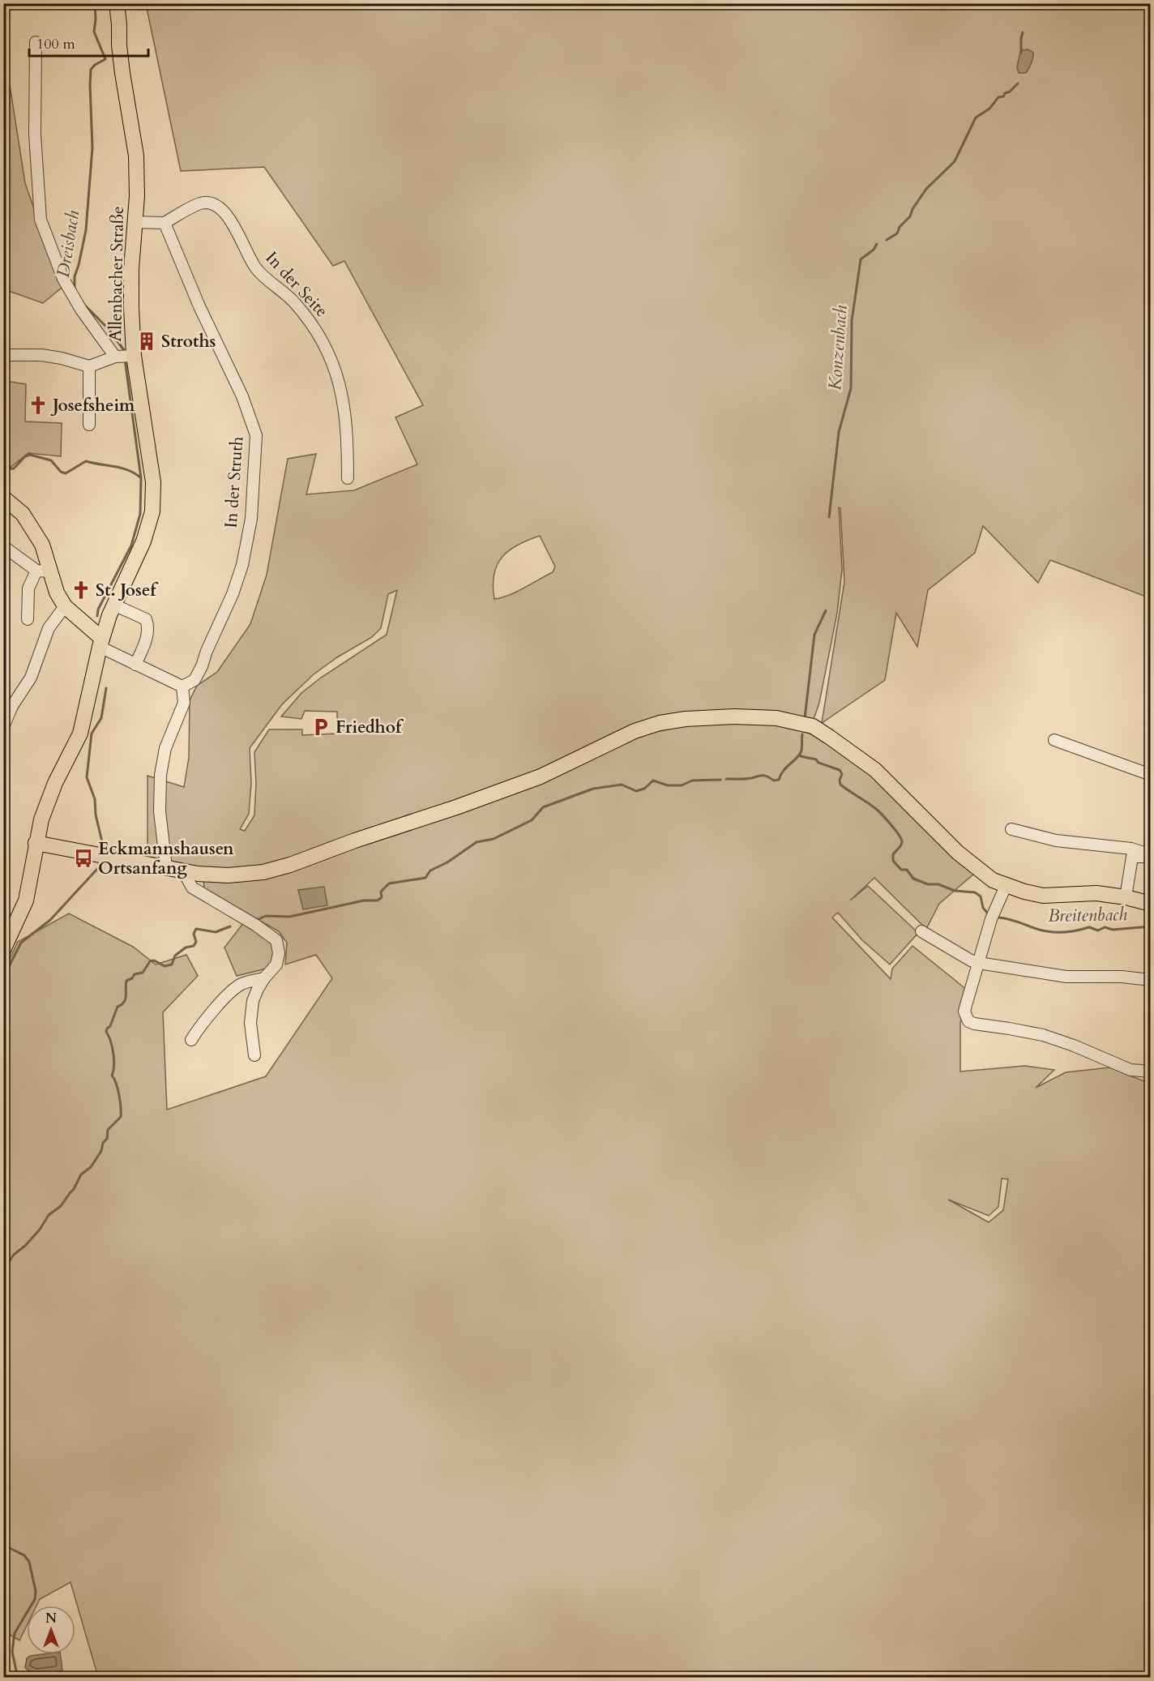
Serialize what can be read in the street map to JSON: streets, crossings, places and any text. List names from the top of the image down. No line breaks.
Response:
{"streets":{"main road":["Allenbacher Straße"],"street":["In der Seite","In der Struth"]},"crossings":[["In der Seite","In der Struth"]],"water":["Dreisbach","Konzenbach","Breitenbach"],"places":{"building":["Stroths"],"church":["Josefsheim","St. Josef"],"parking":["Friedhof"],"bus stop":["Eckmannshausen Ortsanfang"]},"scale_bar":"100 m","north":"top"}
